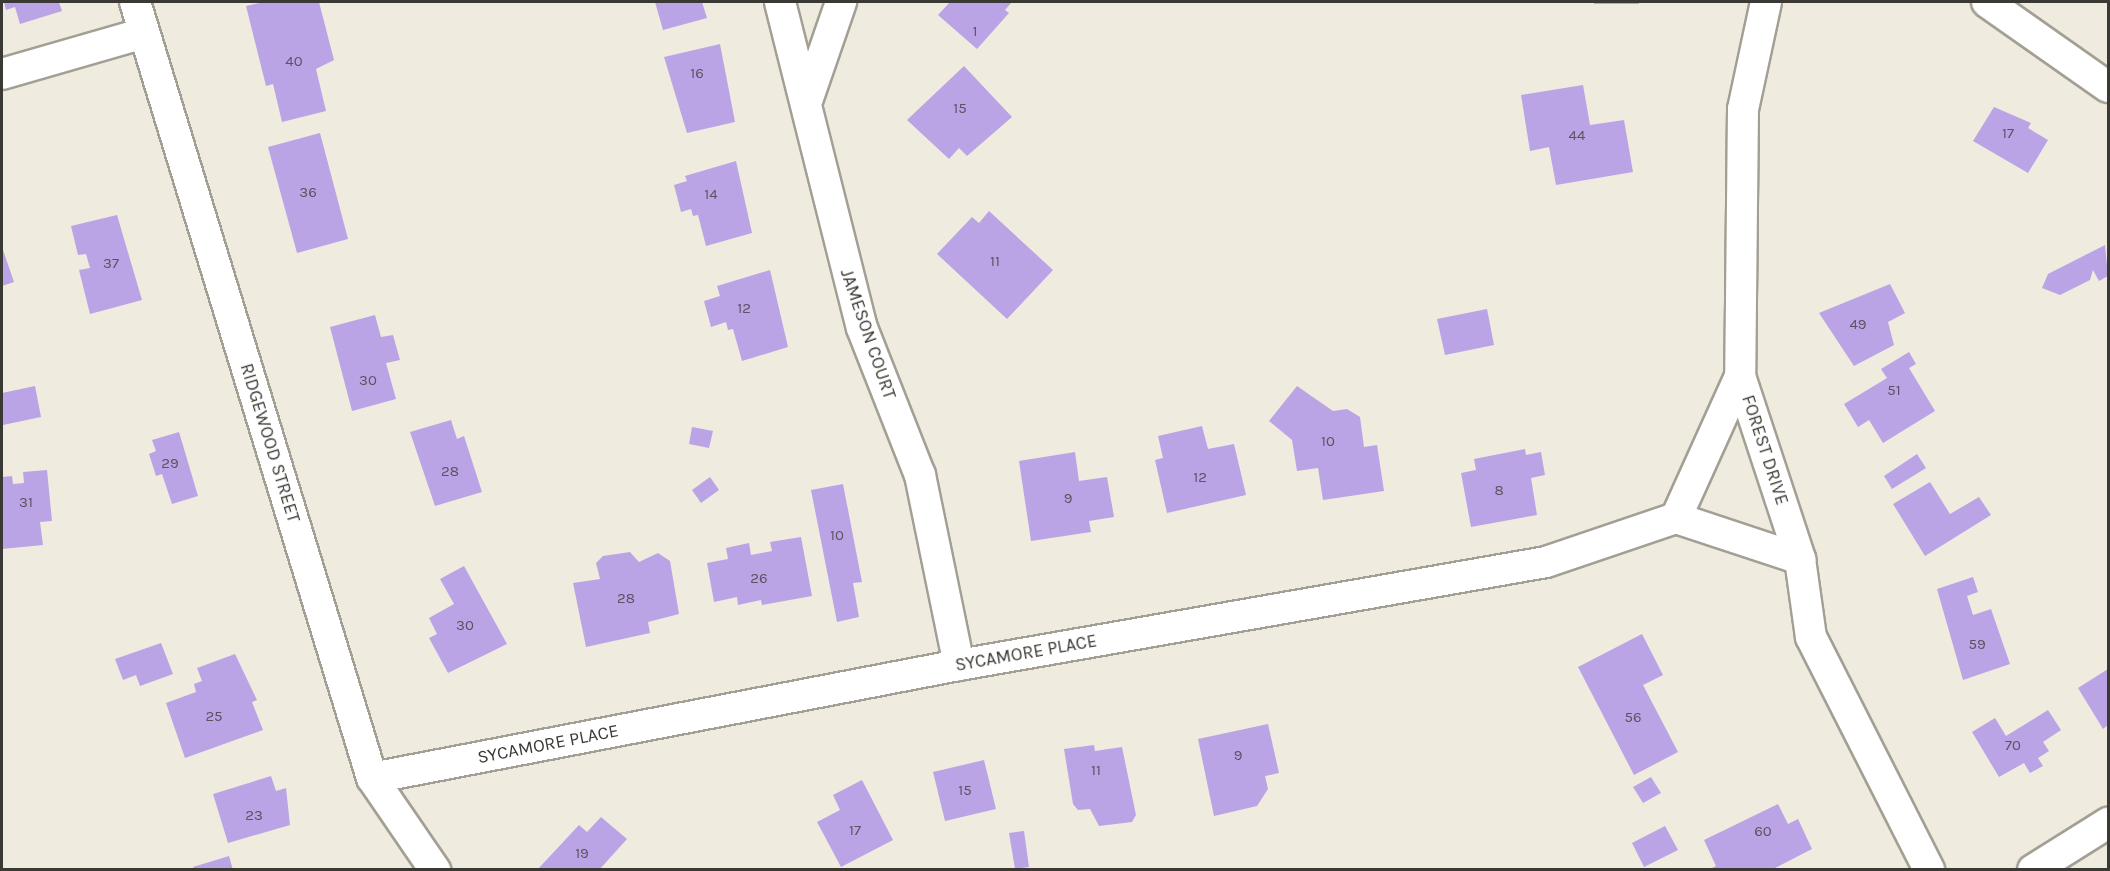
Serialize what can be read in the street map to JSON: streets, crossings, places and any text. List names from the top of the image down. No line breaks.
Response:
{"streets":{"street":["JAMESON COURT","RIDGEWOOD STREET","FOREST DRIVE","SYCAMORE PLACE"]},"crossings":[["JAMESON COURT","SYCAMORE PLACE"],["RIDGEWOOD STREET","SYCAMORE PLACE"]],"house_numbers":["1","40","16","15","17","44","36","14","11","37","12","49","30","51","10","29","28","12","8","9","31","10","26","28","30","59","25","56","70","9","11","15","23","17","60","19"]}
